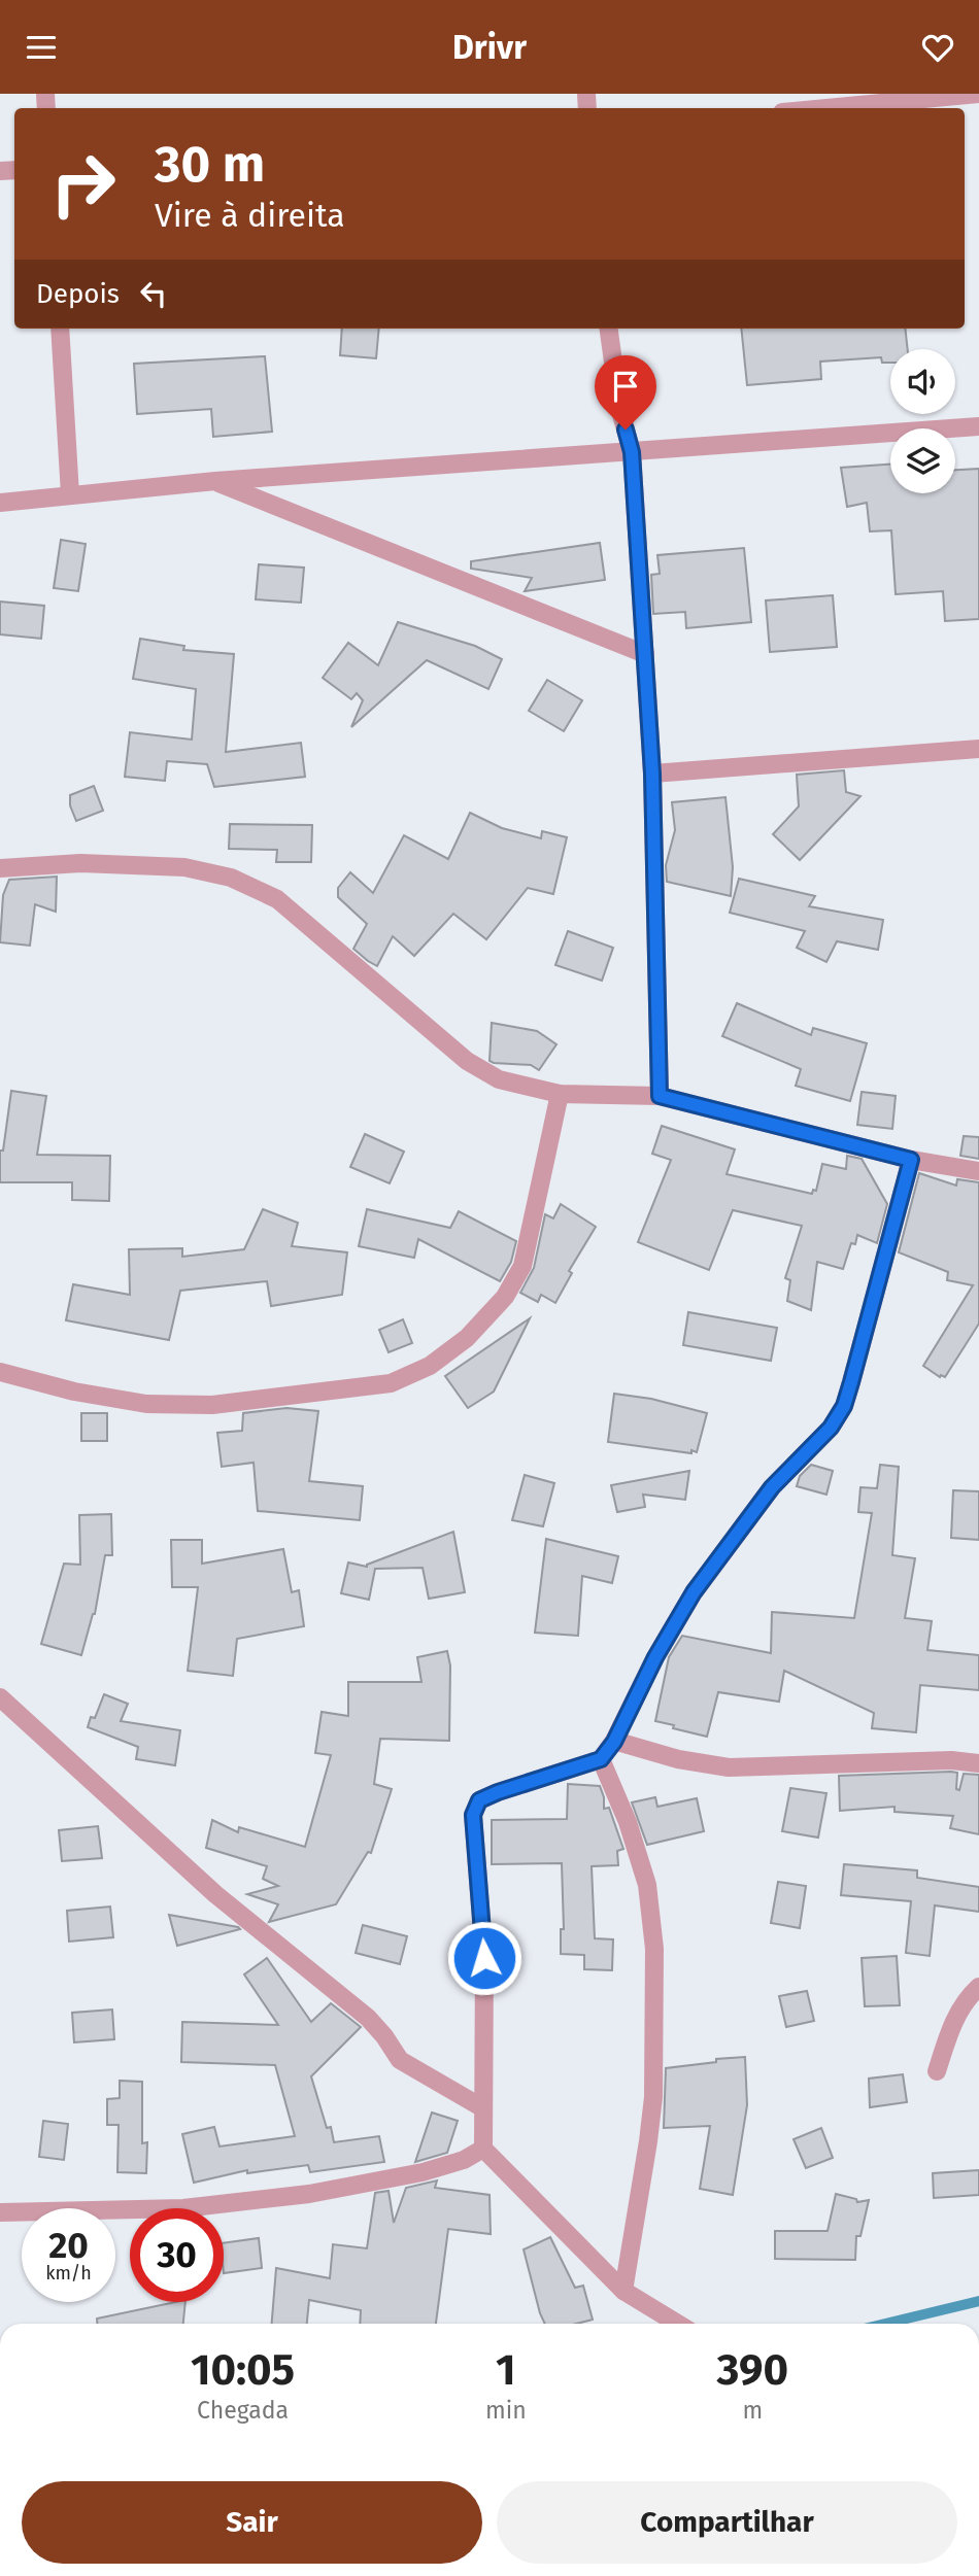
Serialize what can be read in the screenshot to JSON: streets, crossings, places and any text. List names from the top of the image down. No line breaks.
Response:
{"page":{"header":"Drivr","turn":["30 m","Vire à direita"],"then":"Depois","speed":"20 km/h","limit":"30","eta":["10:05","Chegada","1","min","390","m"],"buttons":["Sair","Compartilhar"]}}
